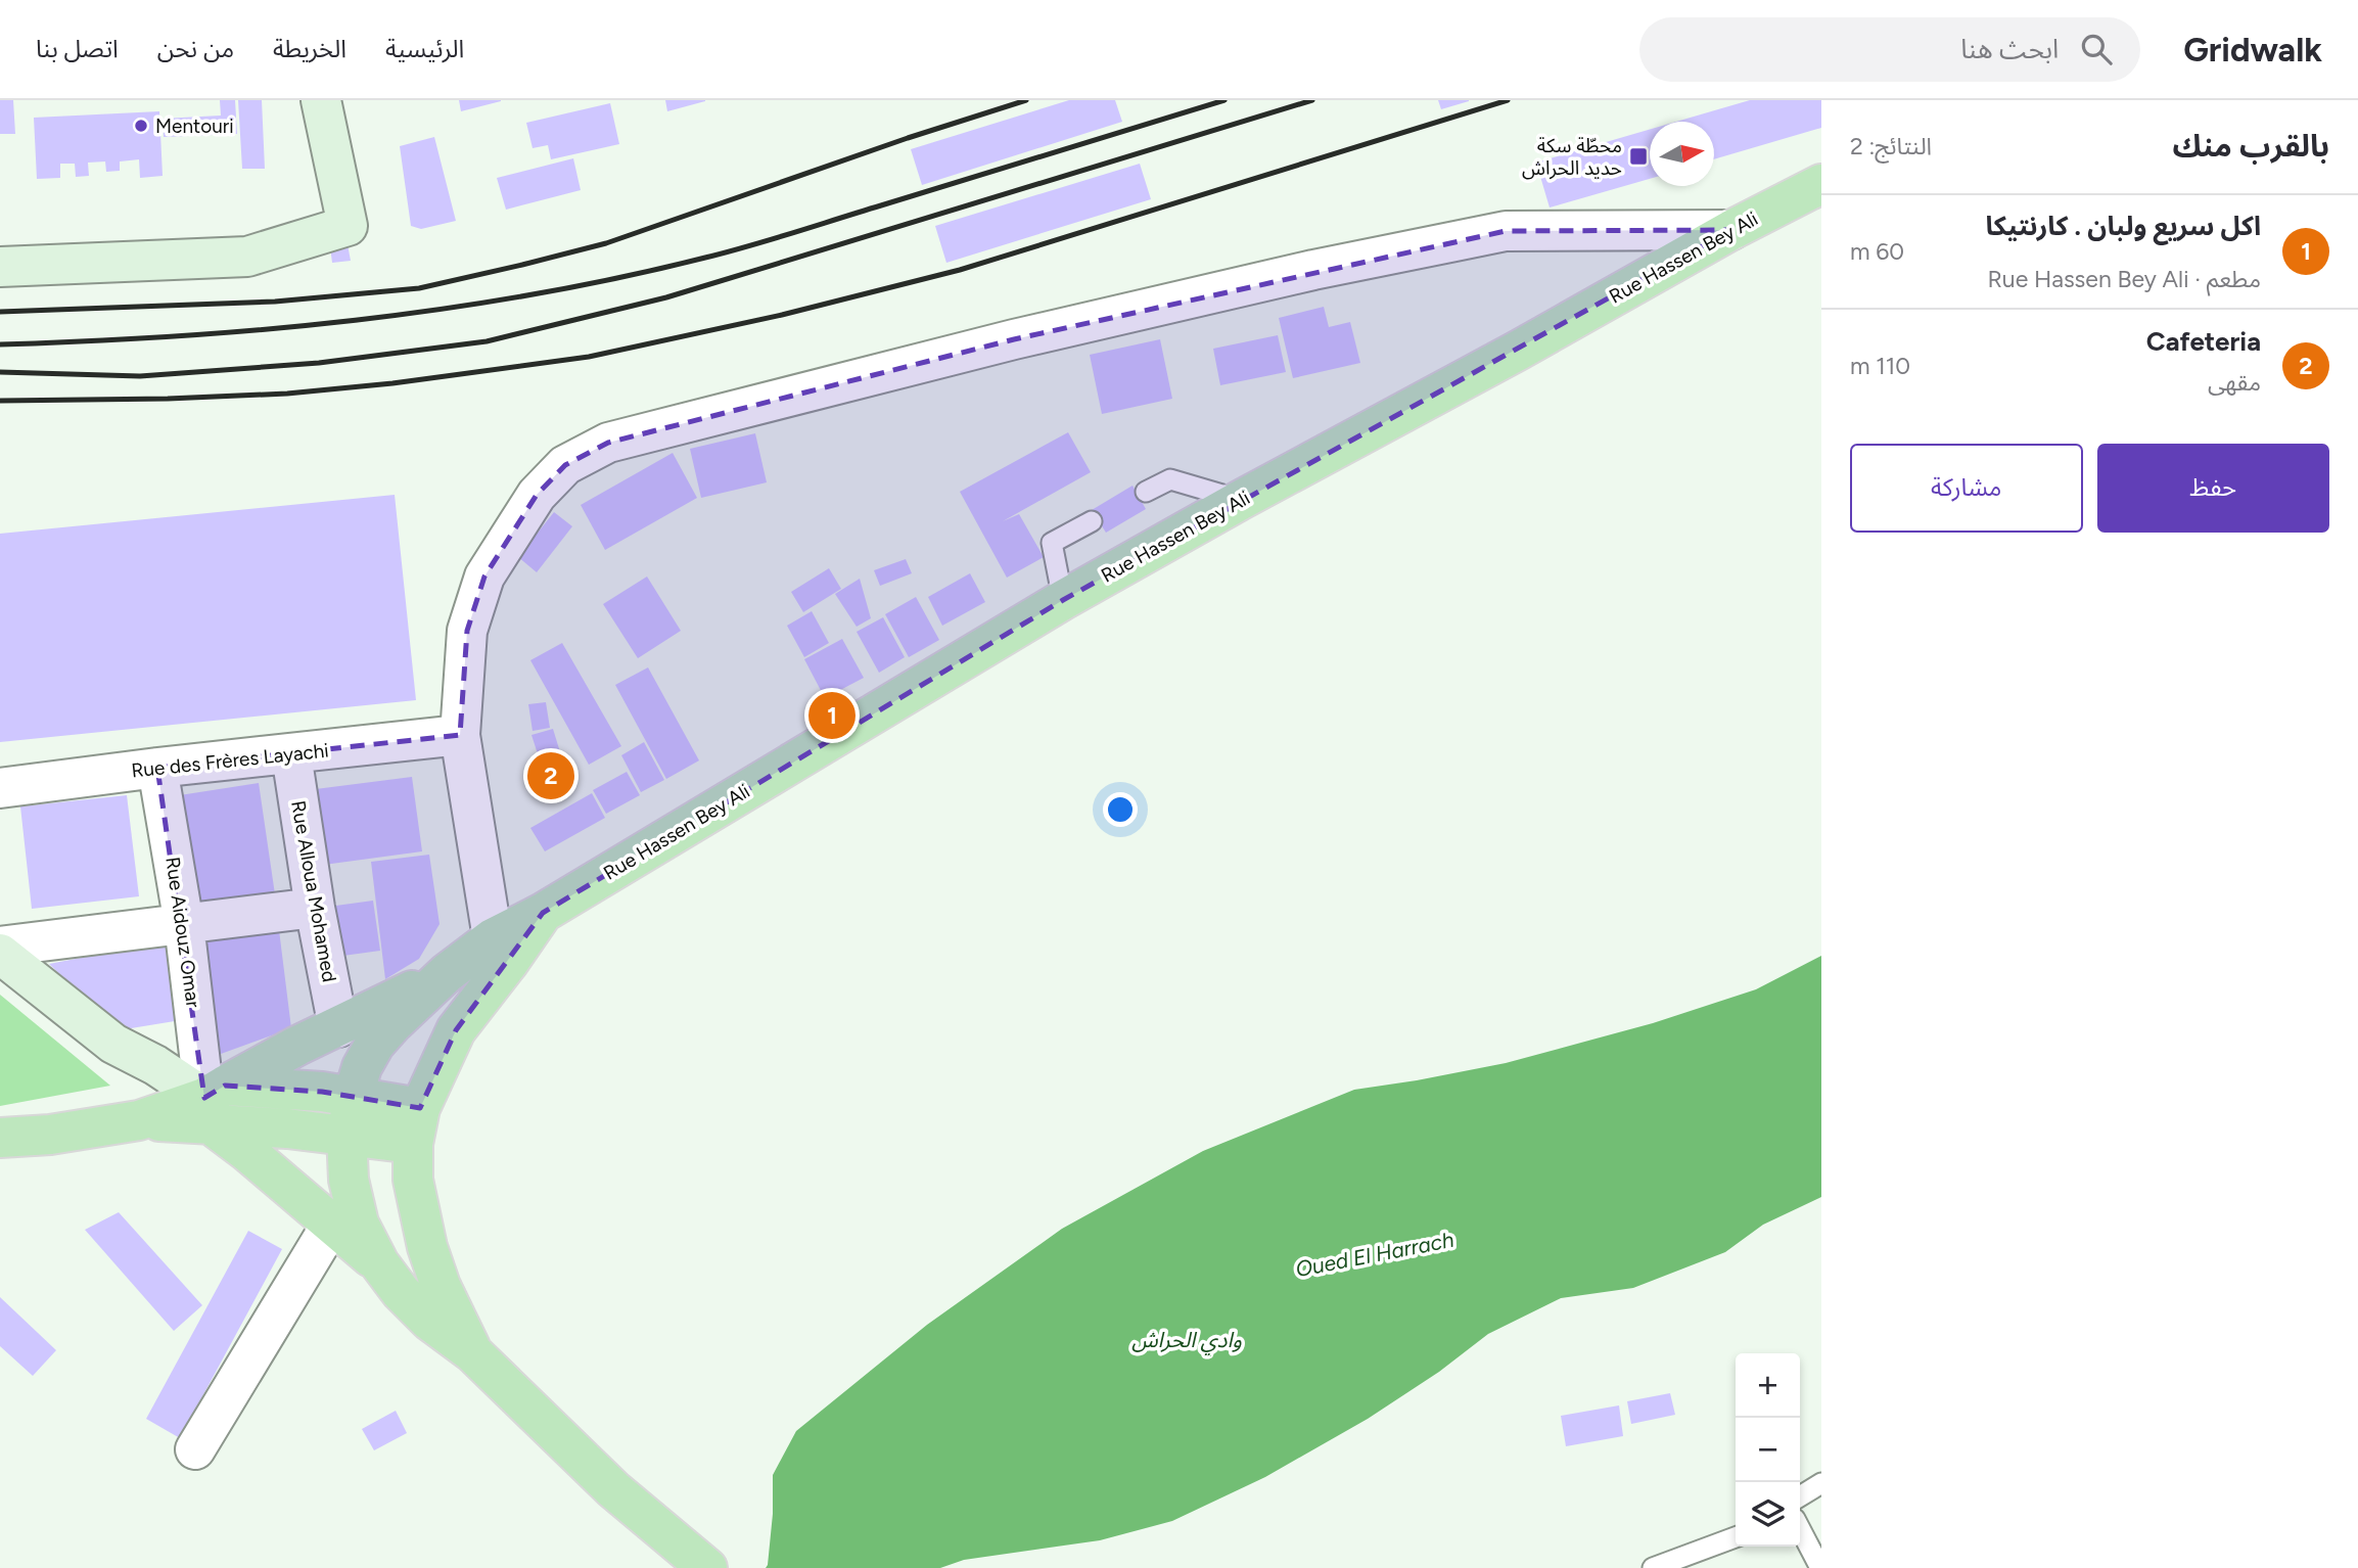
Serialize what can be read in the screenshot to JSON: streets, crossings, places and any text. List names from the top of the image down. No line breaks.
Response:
{"streets":{"main road":["Rue Hassen Bey Ali"],"street":["Rue des Frères Layachi","Rue Alloua Mohamed","Rue Aidouz Omar"]},"crossings":[["Rue des Frères Layachi","Rue Alloua Mohamed"],["Rue des Frères Layachi","Rue Aidouz Omar"]],"water":["Oued El Harrach","وادي الحراش"],"places":{"other":["Mentouri"],"transit":["محطّة سكة حديد الحراش"]},"north":"right","page":{"header":"Gridwalk","search":"ابحث هنا","nav":["الرئيسية","الخريطة","من نحن","اتصل بنا"],"heading":["بالقرب منك","النتائج: 2"],"list":[{"mark":"1","name":"اكل سريع ولبان . كارنتيكا","note":"مطعم · Rue Hassen Bey Ali","value":"60 m"},{"mark":"2","name":"Cafeteria","note":"مقهى","value":"110 m"}],"buttons":["حفظ","مشاركة"],"pins":["1","2"],"map_buttons":["+","−"]}}
